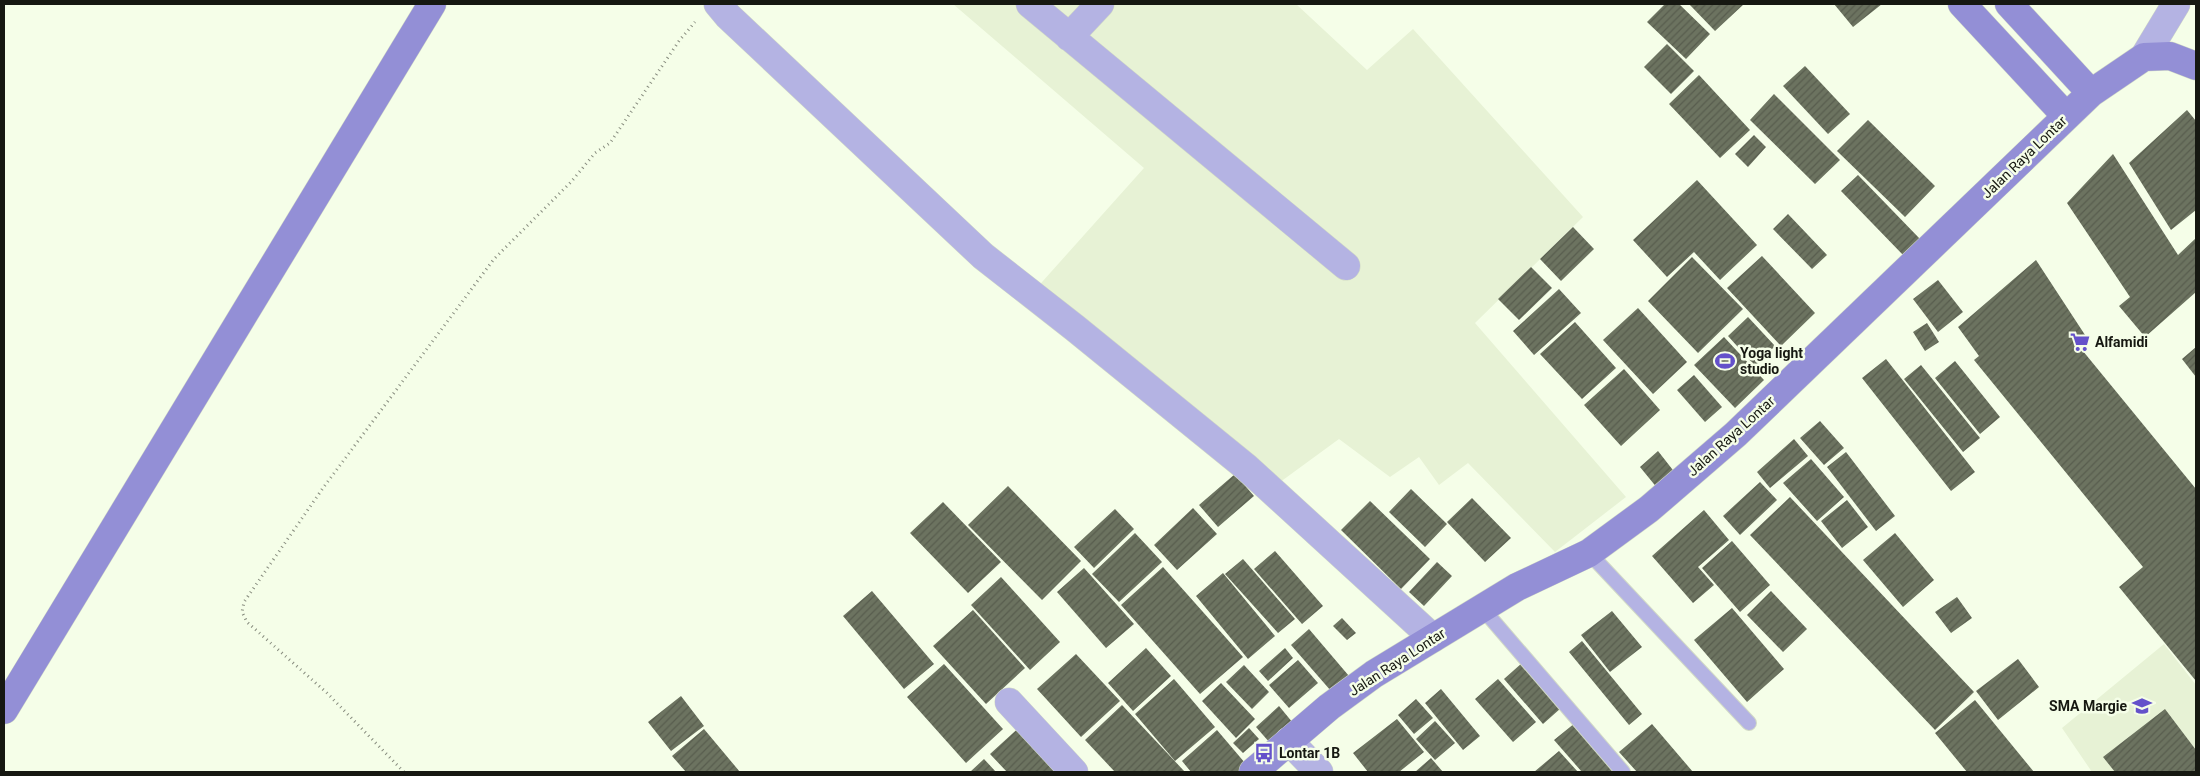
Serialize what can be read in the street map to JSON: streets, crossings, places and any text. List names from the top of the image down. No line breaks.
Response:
{"streets":{"street":["Jalan Raya Lontar"]},"places":{"supermarket":["Alfamidi"],"sports":["Yoga light studio"],"school or university":["SMA Margie"],"bus stop":["Lontar 1B"]}}
